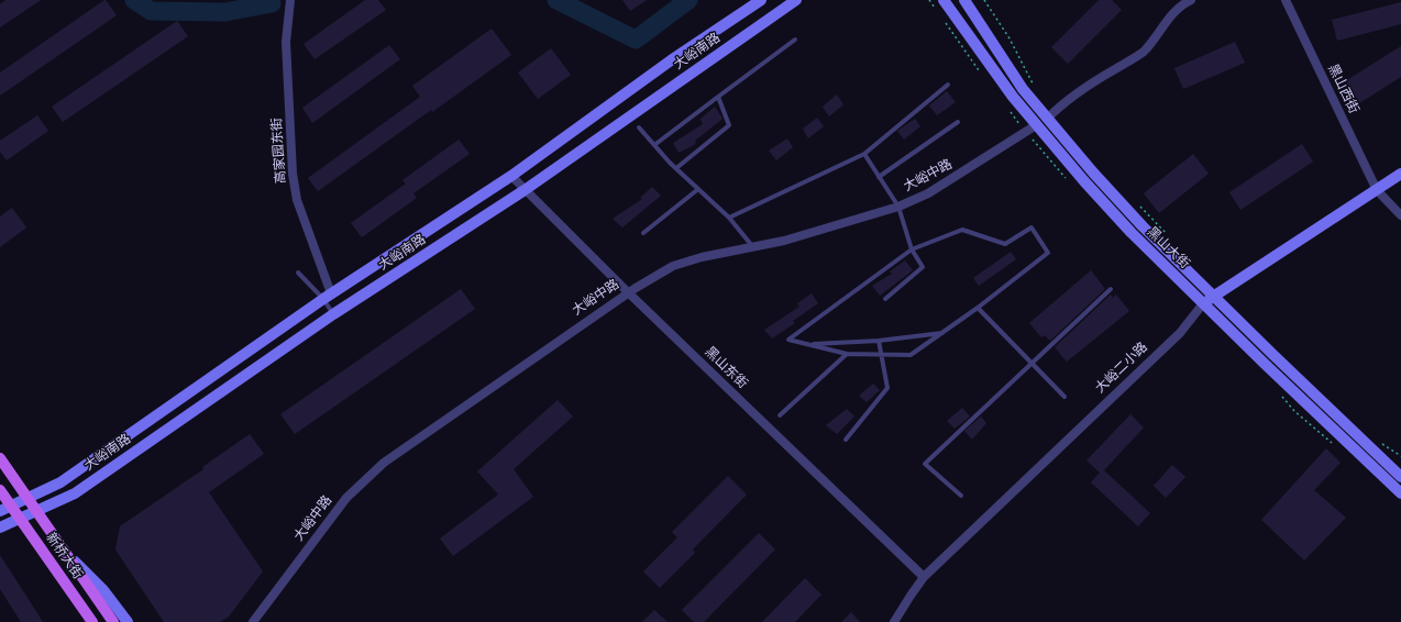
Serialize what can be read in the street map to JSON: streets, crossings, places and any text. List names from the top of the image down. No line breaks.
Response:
{"streets":{"main road":["大峪南路","黑山大街","大峪二小路","新桥大街"],"street":["黑山西街","高家园东街","大峪中路","黑山东街"]},"crossings":[["大峪南路","高家园东街"],["大峪南路","黑山东街"],["大峪南路","新桥大街"],["黑山西街","大峪二小路"],["大峪中路","黑山大街"],["大峪中路","黑山东街"],["黑山大街","大峪二小路"],["黑山东街","大峪二小路"]]}
